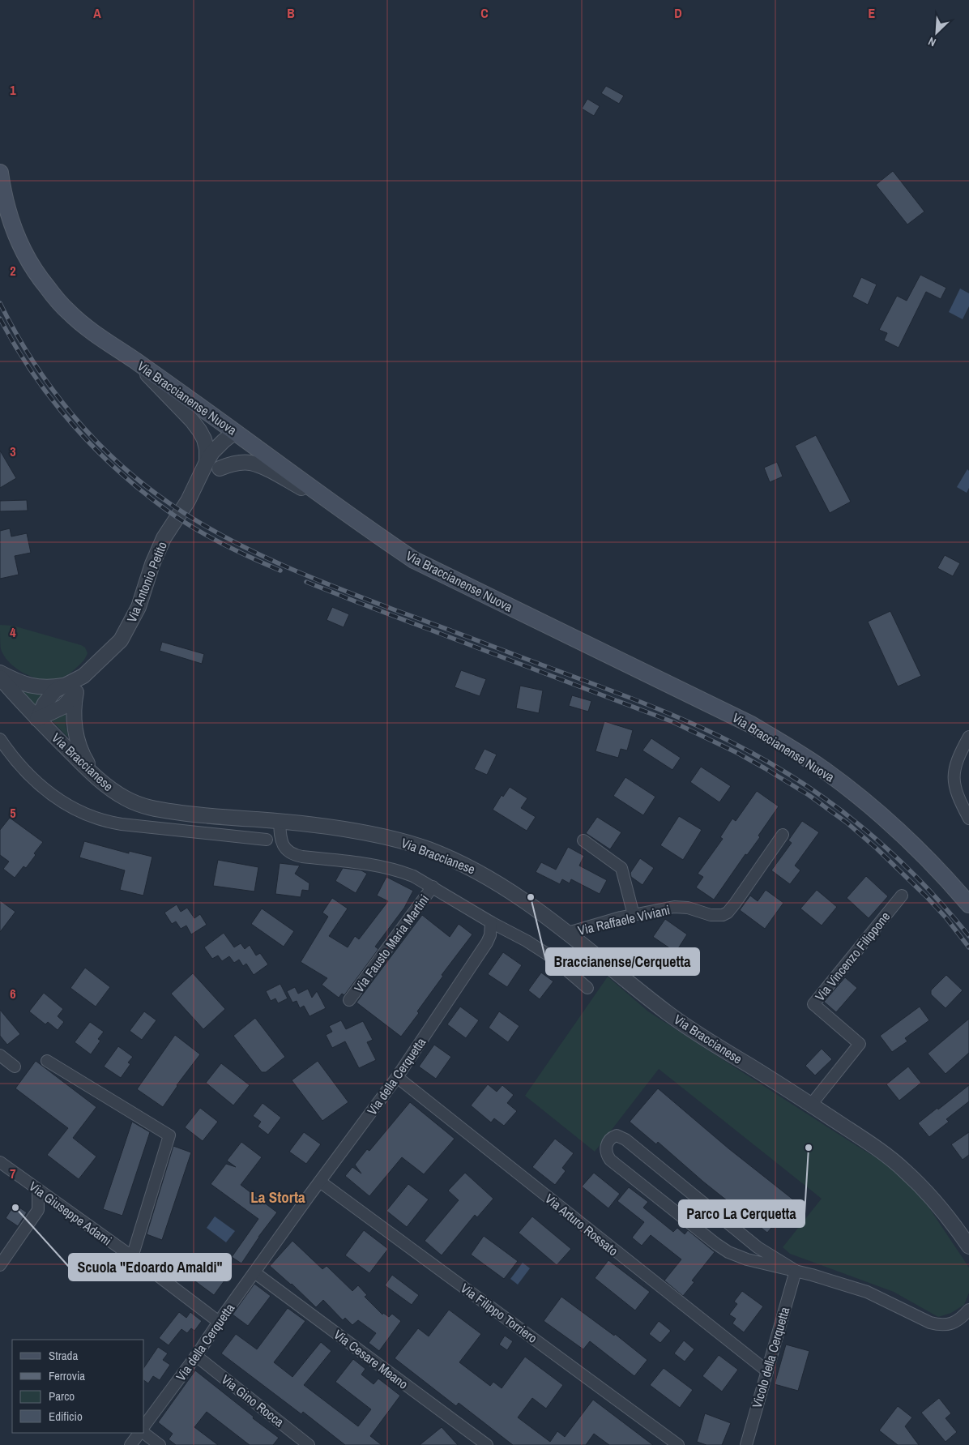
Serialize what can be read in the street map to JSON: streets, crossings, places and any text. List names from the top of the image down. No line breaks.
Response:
{"streets":{"main road":["Via Braccianense Nuova"],"street":["Via Antonio Petito","Via Braccianese","Via Raffaele Viviani","Via Fausto Maria Martini","Via Vincenzo Filippone","Via della Cerquetta","Via Giuseppe Adami","Via Arturo Rossato","Via Filippo Torriero","Vicolo della Cerquetta","Via Cesare Meano","Via Gino Rocca"]},"crossings":[["Via Braccianense Nuova","Via Antonio Petito"],["Via Antonio Petito","Via Braccianese"],["Via Braccianese","Via Raffaele Viviani"],["Via Braccianese","Via Vincenzo Filippone"],["Via della Cerquetta","Via Giuseppe Adami"],["Via della Cerquetta","Via Arturo Rossato"],["Via della Cerquetta","Via Filippo Torriero"],["Via della Cerquetta","Via Cesare Meano"],["Via della Cerquetta","Via Gino Rocca"],["Via Arturo Rossato","Vicolo della Cerquetta"]],"districts":["La Storta"],"places":["Braccianense/Cerquetta","Parco La Cerquetta","Scuola \"Edoardo Amaldi\""],"legend":["Strada","Ferrovia","Parco","Edificio"],"north":"bottom left","grid":{"columns":["A","B","C","D","E"],"rows":["1","2","3","4","5","6","7"]}}
